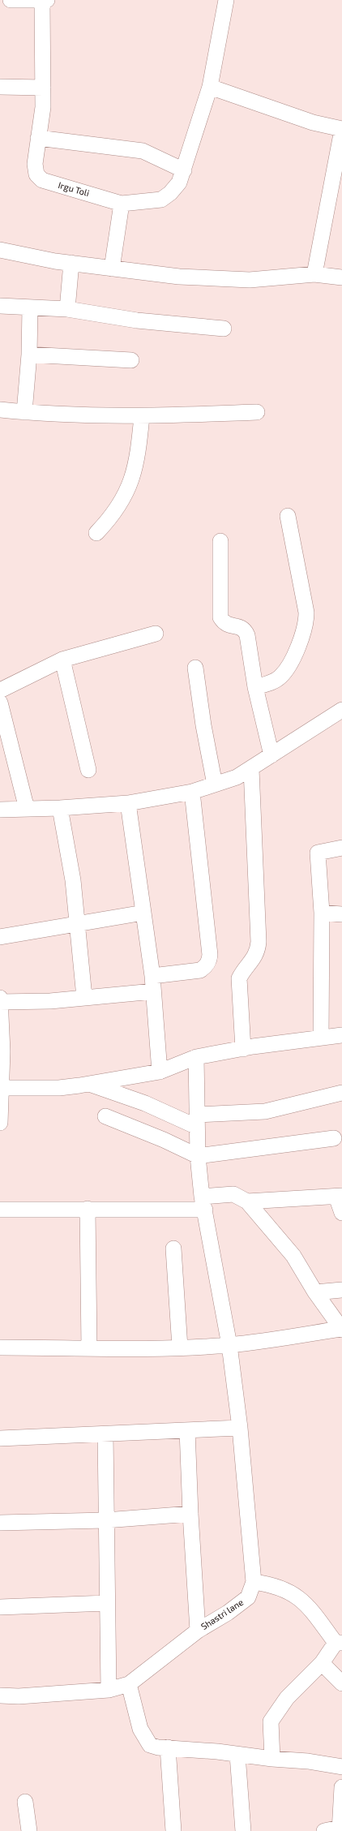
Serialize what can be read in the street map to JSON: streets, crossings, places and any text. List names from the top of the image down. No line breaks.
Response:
{"streets":{"street":["Irgu Toli","Shastri lane"]}}
